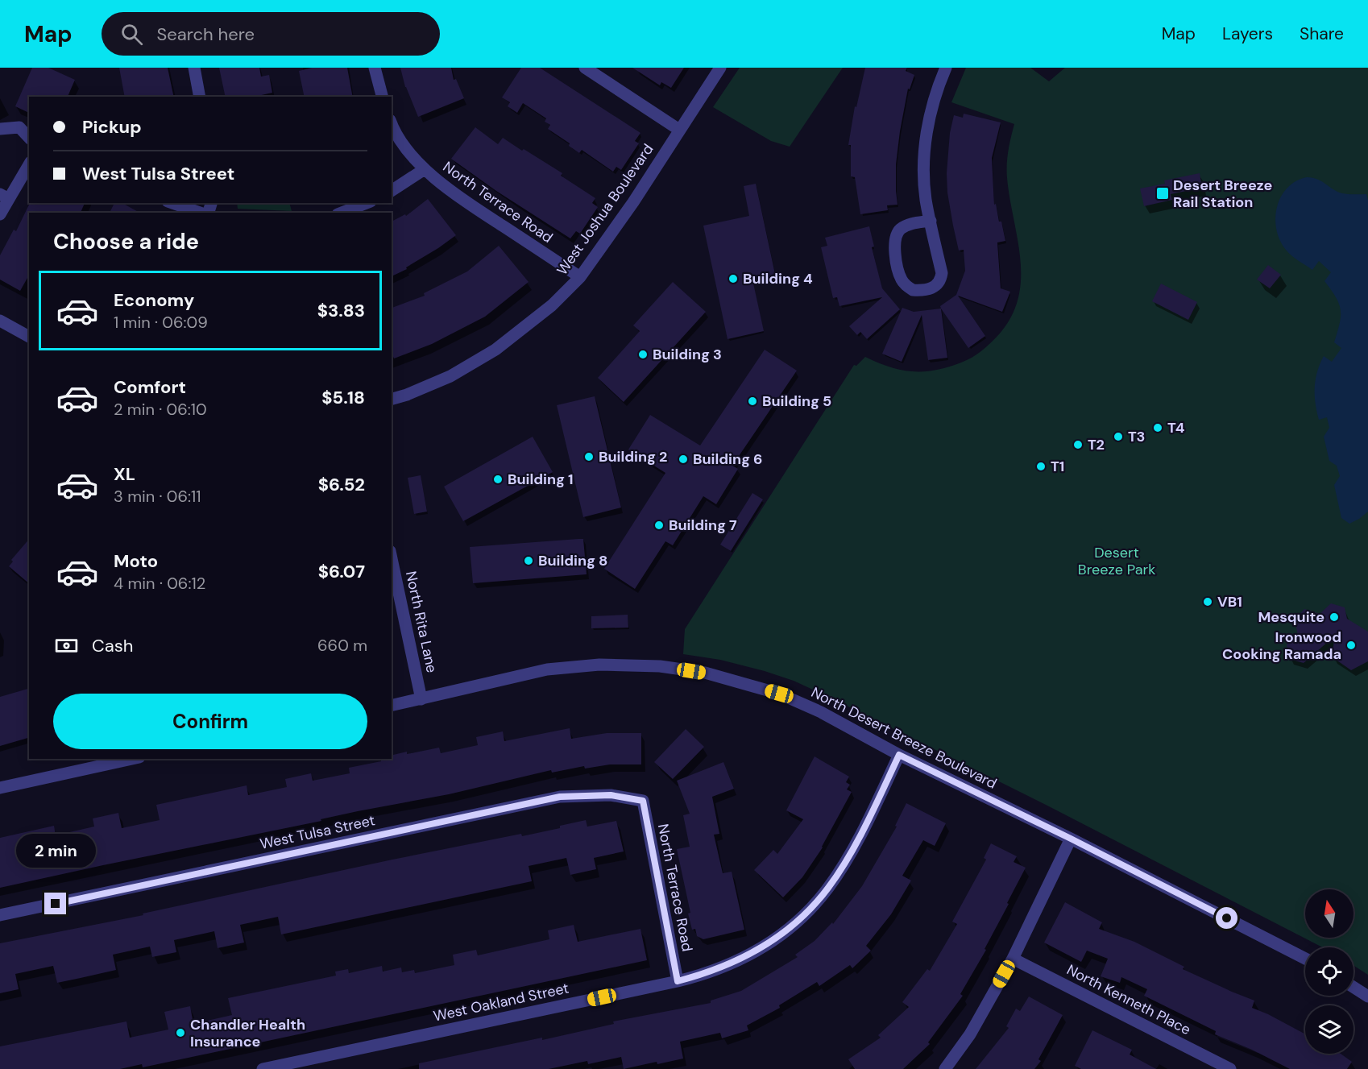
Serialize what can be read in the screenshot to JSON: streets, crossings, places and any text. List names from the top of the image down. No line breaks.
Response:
{"streets":{"street":["North Terrace Road","West Joshua Boulevard","North Rita Lane","North Desert Breeze Boulevard","West Tulsa Street","North Kenneth Place","West Oakland Street"]},"crossings":[["North Terrace Road","West Joshua Boulevard"],["North Terrace Road","West Tulsa Street"],["North Terrace Road","West Oakland Street"],["North Rita Lane","North Desert Breeze Boulevard"],["North Desert Breeze Boulevard","West Oakland Street"]],"parks":["Desert Breeze Park"],"places":{"transit":["Desert Breeze Rail Station"],"other":["Building 4","Building 3","Building 5","T4","T3","T2","Building 2","Building 6","T1","Building 1","Building 7","Building 8","VB1","Mesquite","Ironwood Cooking Ramada","Chandler Health Insurance"]},"north":"top","page":{"header":"Map","search":"Search here","nav":["Map","Layers","Share"],"banner":["Pickup","West Tulsa Street"],"heading":"Choose a ride","list":[{"name":"Economy","note":"1 min · 06:09","value":"$3.83"},{"name":"Comfort","note":"2 min · 06:10","value":"$5.18"},{"name":"XL","note":"3 min · 06:11","value":"$6.52"},{"name":"Moto","note":"4 min · 06:12","value":"$6.07"}],"pay":["Cash","660 m"],"buttons":"Confirm","bubble":"2 min"}}
